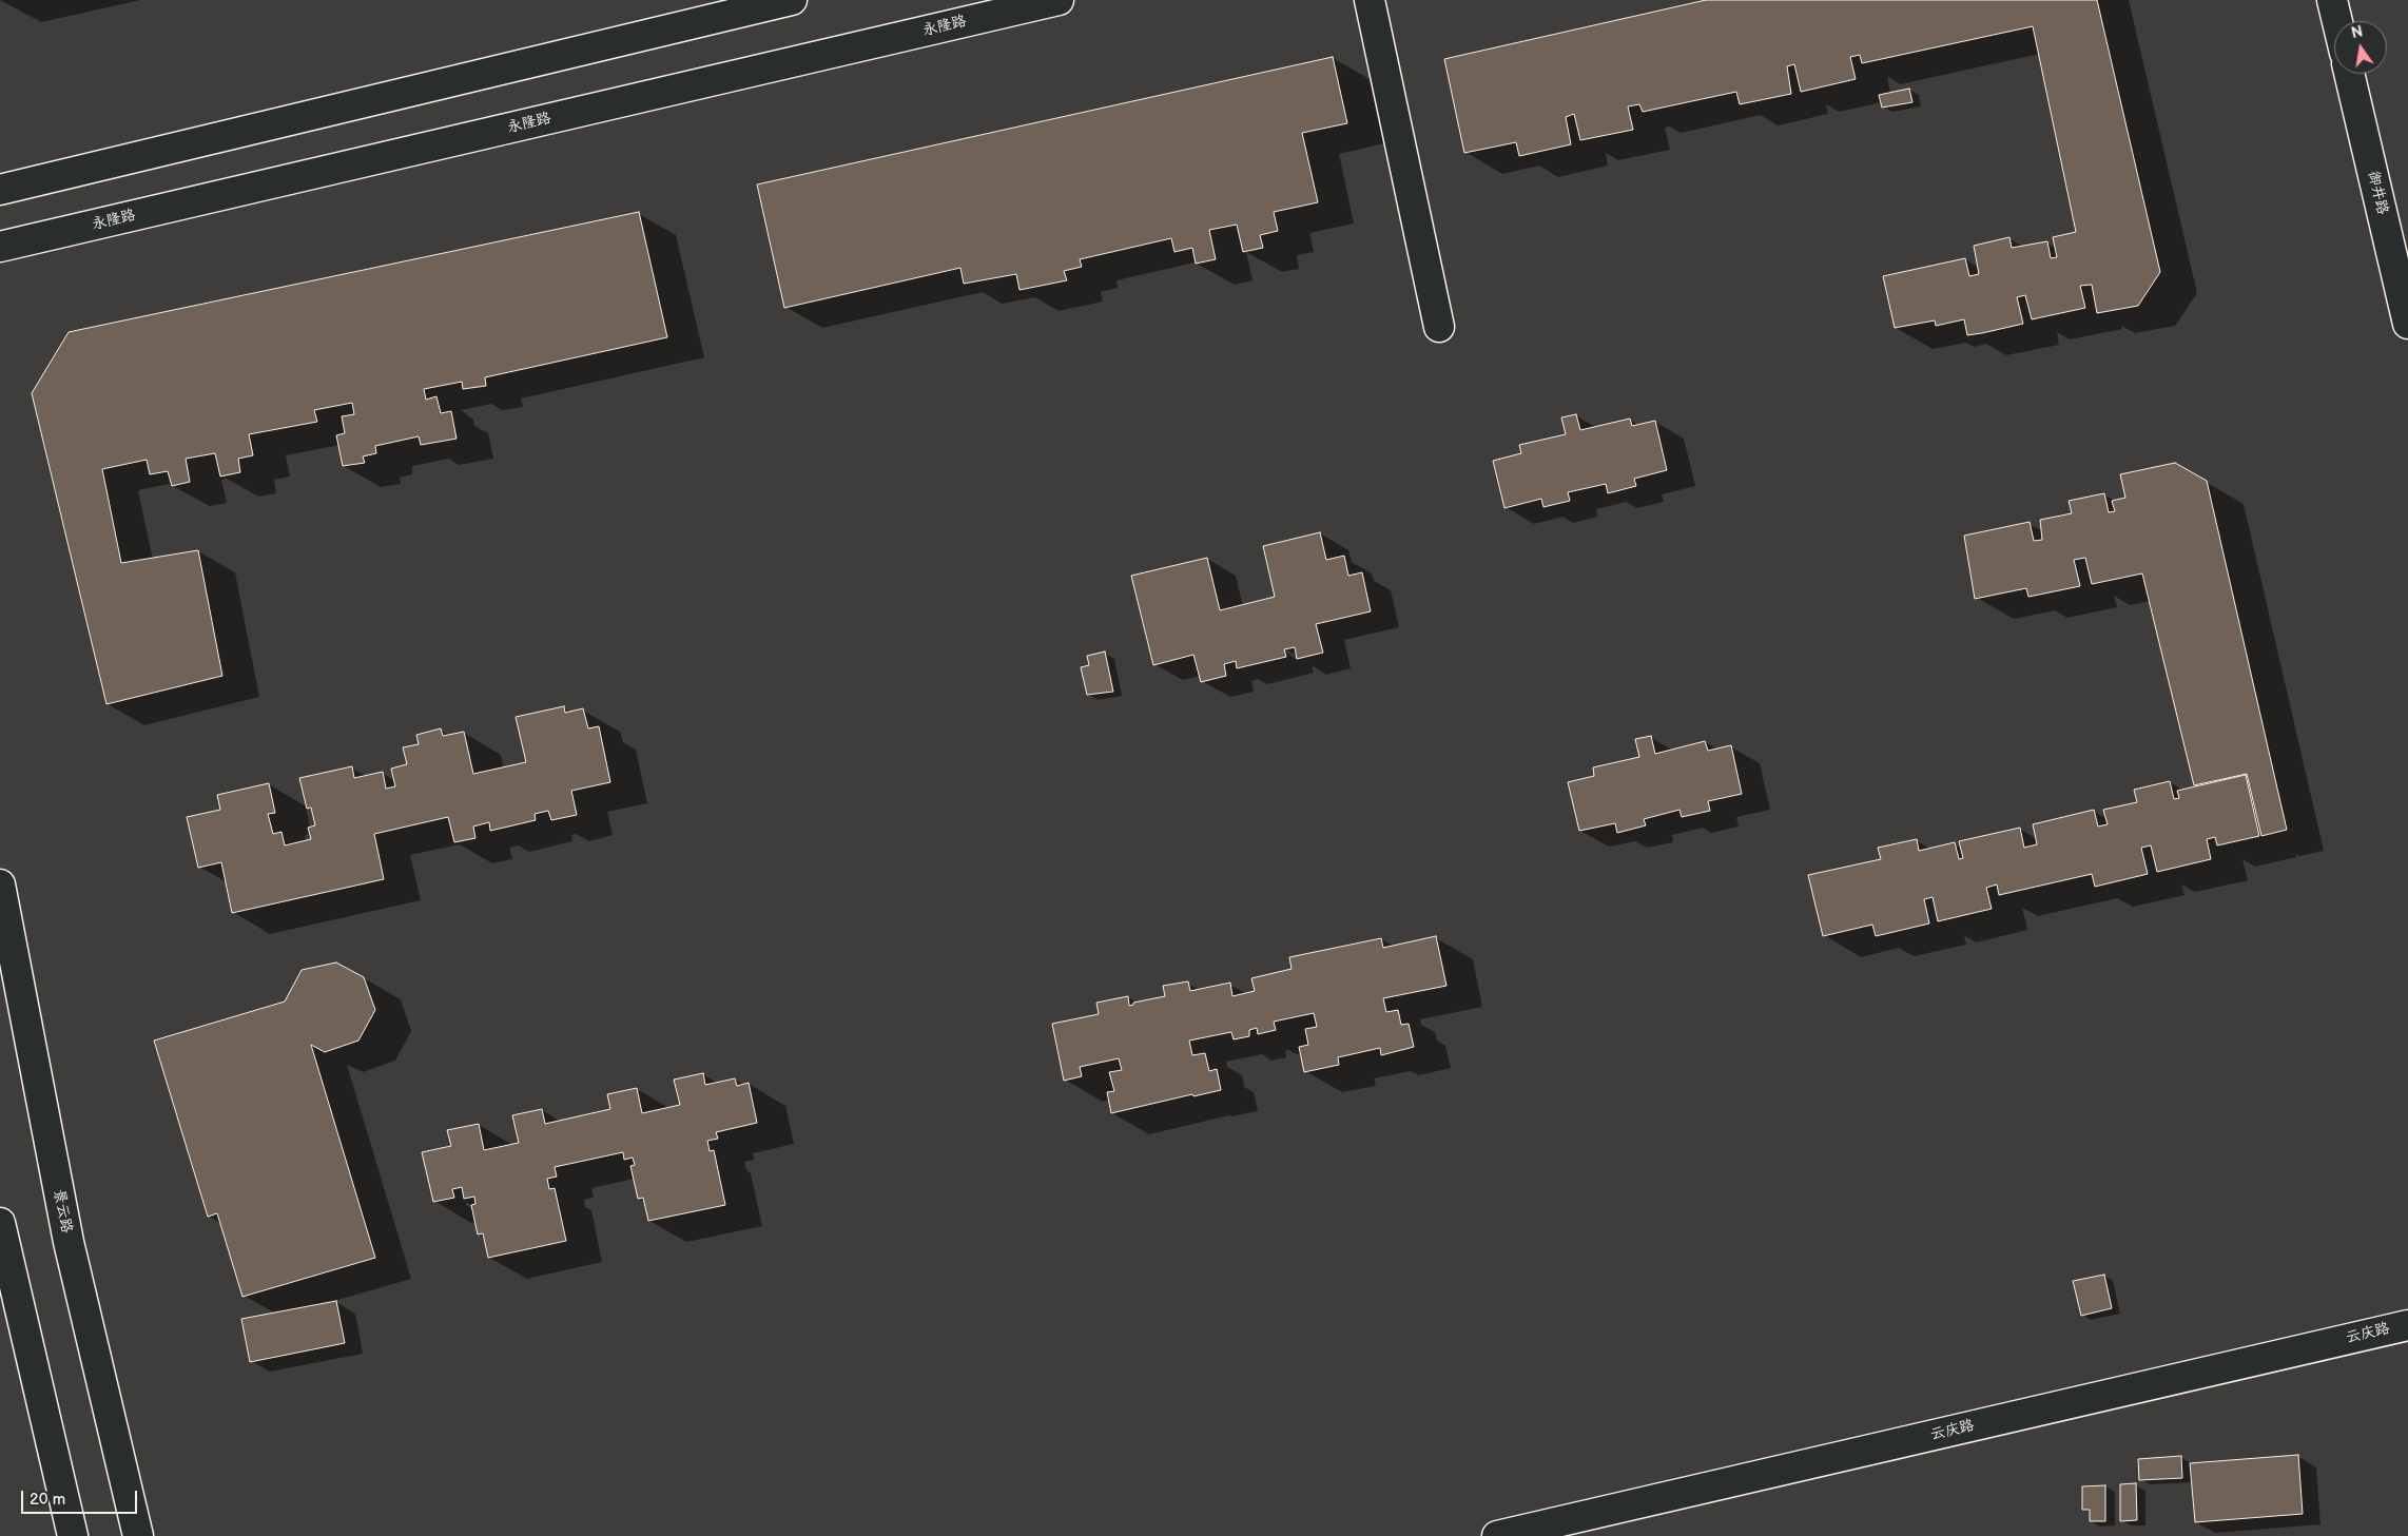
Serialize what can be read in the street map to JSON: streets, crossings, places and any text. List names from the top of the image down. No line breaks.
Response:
{"streets":{"street":["永隆路","御井路","景云路","云庆路"]},"scale_bar":"20 m","north":"top"}
